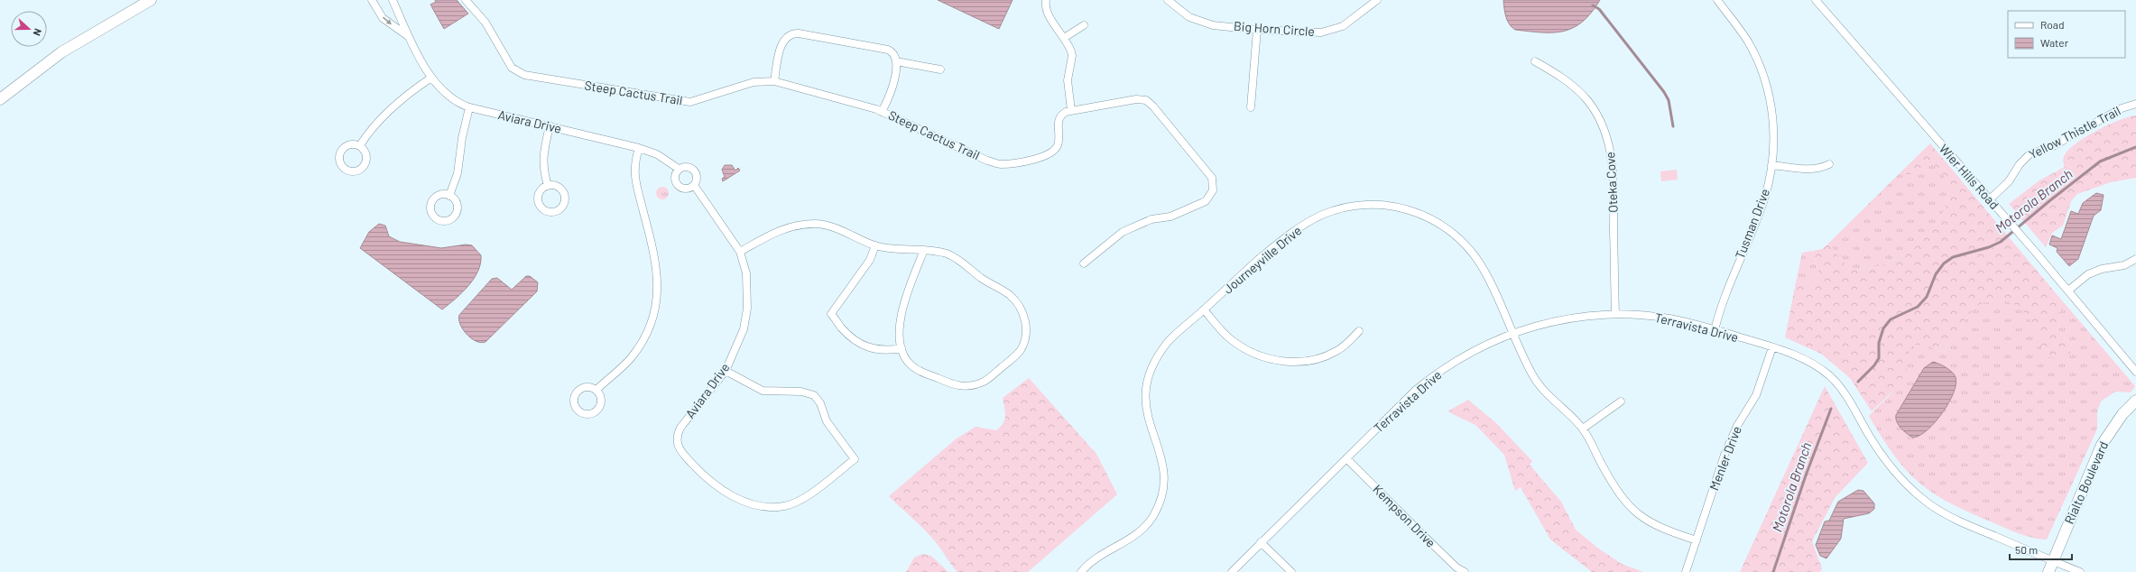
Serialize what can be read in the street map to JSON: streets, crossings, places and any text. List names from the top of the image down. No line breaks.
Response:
{"streets":{"street":["Big Horn Circle","Steep Cactus Trail","Aviara Drive","Yellow Thistle Trail","Wier Hills Road","Oteka Cove","Tusman Drive","Journeyville Drive","Terravista Drive","Menler Drive","Rialto Boulevard","Kempson Drive"]},"crossings":[["Yellow Thistle Trail","Wier Hills Road"],["Oteka Cove","Terravista Drive"],["Tusman Drive","Terravista Drive"],["Journeyville Drive","Terravista Drive"],["Journeyville Drive","Menler Drive"],["Terravista Drive","Menler Drive"],["Terravista Drive","Rialto Boulevard"],["Terravista Drive","Kempson Drive"]],"water":["Motorola Branch"],"legend":["Road","Water"],"scale_bar":"50 m","north":"right"}
